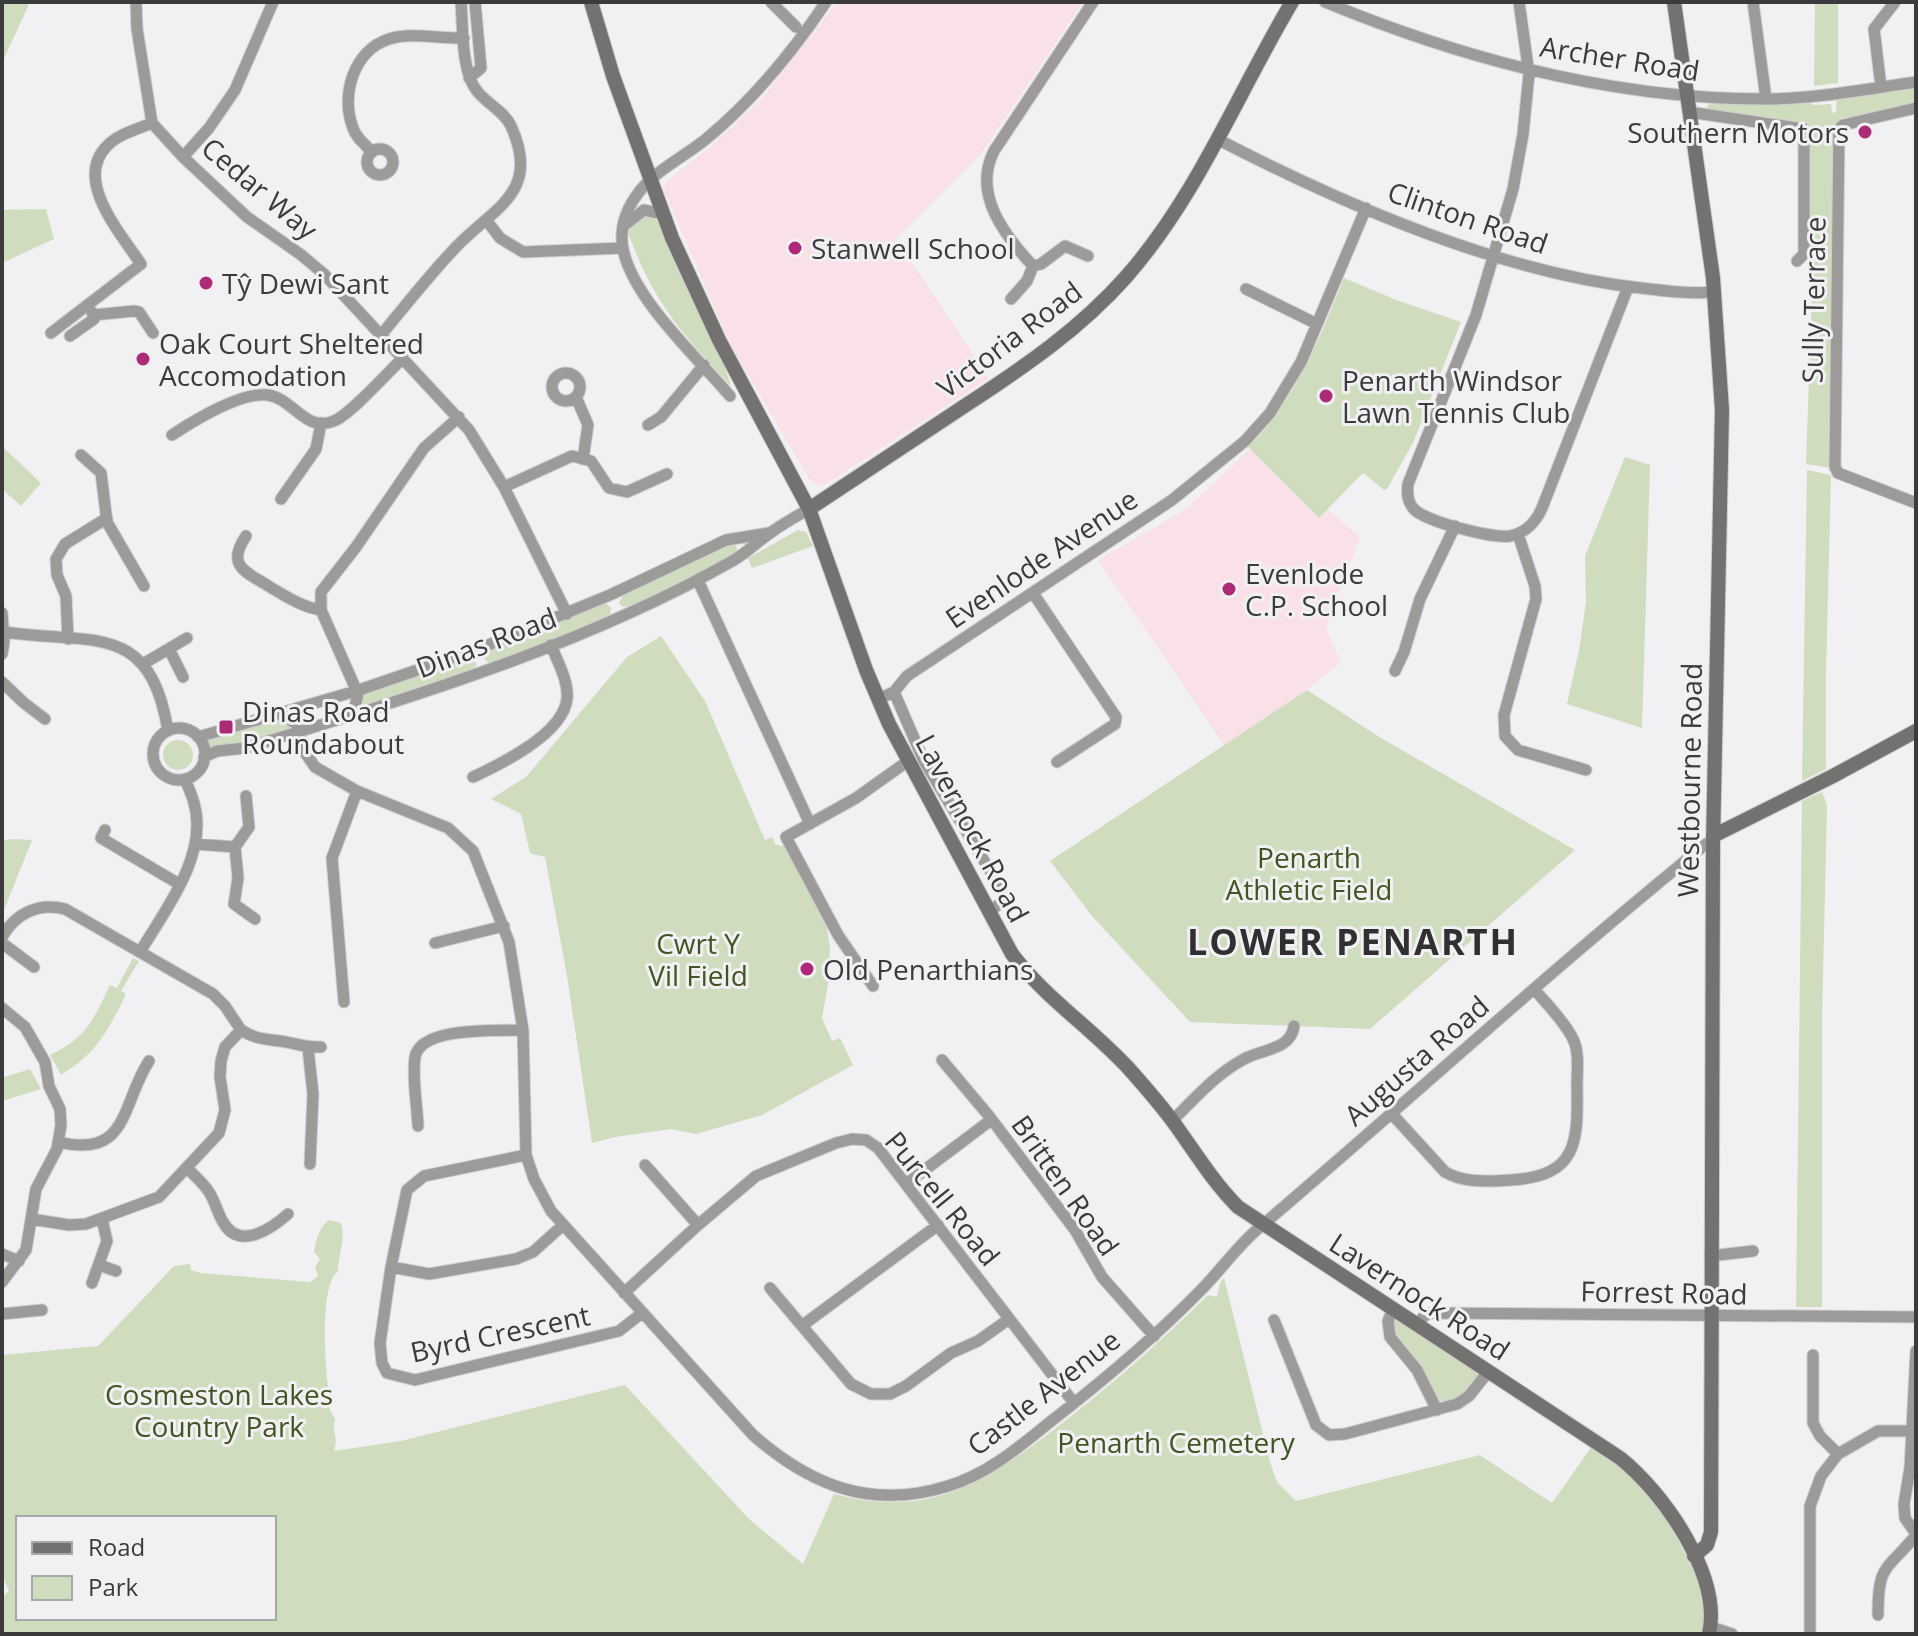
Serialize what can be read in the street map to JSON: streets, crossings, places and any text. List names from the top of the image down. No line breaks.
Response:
{"streets":{"street":["Archer Road","Cedar Way","Clinton Road","Sully Terrace","Victoria Road","Evenlode Avenue","Dinas Road","Westbourne Road","Lavernock Road","Augusta Road","Britten Road","Purcell Road","Forrest Road","Byrd Crescent","Castle Avenue"]},"crossings":[["Archer Road","Westbourne Road"],["Cedar Way","Dinas Road"],["Clinton Road","Victoria Road"],["Clinton Road","Evenlode Avenue"],["Clinton Road","Westbourne Road"],["Victoria Road","Dinas Road"],["Victoria Road","Lavernock Road"],["Evenlode Avenue","Lavernock Road"],["Dinas Road","Lavernock Road"],["Westbourne Road","Lavernock Road"],["Westbourne Road","Augusta Road"],["Westbourne Road","Forrest Road"],["Lavernock Road","Augusta Road"],["Lavernock Road","Forrest Road"],["Lavernock Road","Castle Avenue"],["Augusta Road","Castle Avenue"],["Britten Road","Castle Avenue"],["Purcell Road","Castle Avenue"],["Byrd Crescent","Castle Avenue"]],"districts":["LOWER PENARTH"],"parks":["Penarth Athletic Field","Cwrt Y Vil Field","Cosmeston Lakes Country Park","Penarth Cemetery"],"places":{"other":["Southern Motors","Stanwell School","Tŷ Dewi Sant","Oak Court Sheltered Accomodation","Penarth Windsor Lawn Tennis Club","Evenlode C.P. School","Old Penarthians"],"transit":["Dinas Road Roundabout"]},"legend":["Road","Park"]}
